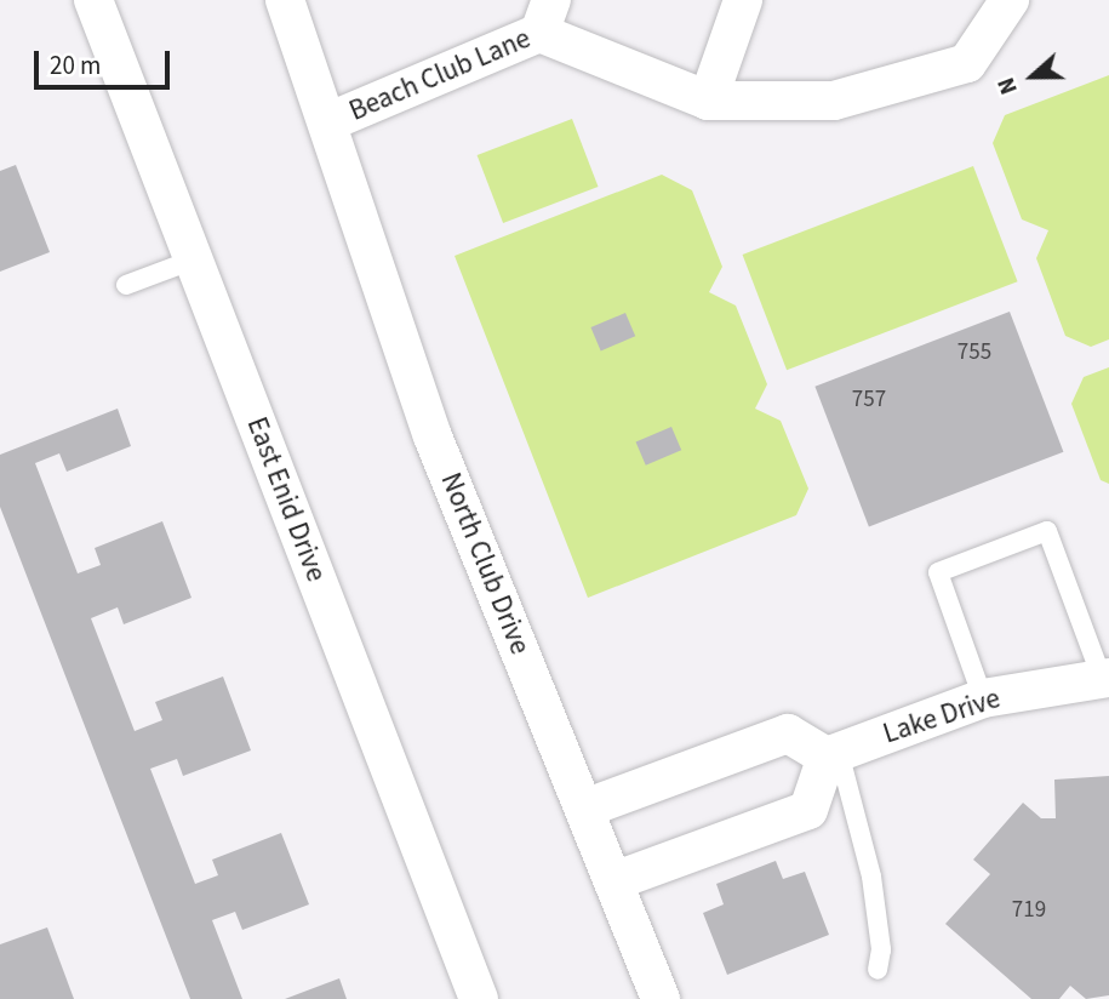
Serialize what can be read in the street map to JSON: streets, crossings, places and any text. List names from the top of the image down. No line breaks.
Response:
{"streets":{"street":["Beach Club Lane","East Enid Drive","North Club Drive","Lake Drive"]},"crossings":[["Beach Club Lane","North Club Drive"]],"house_numbers":["755","757","719"],"scale_bar":"20 m","north":"left"}
